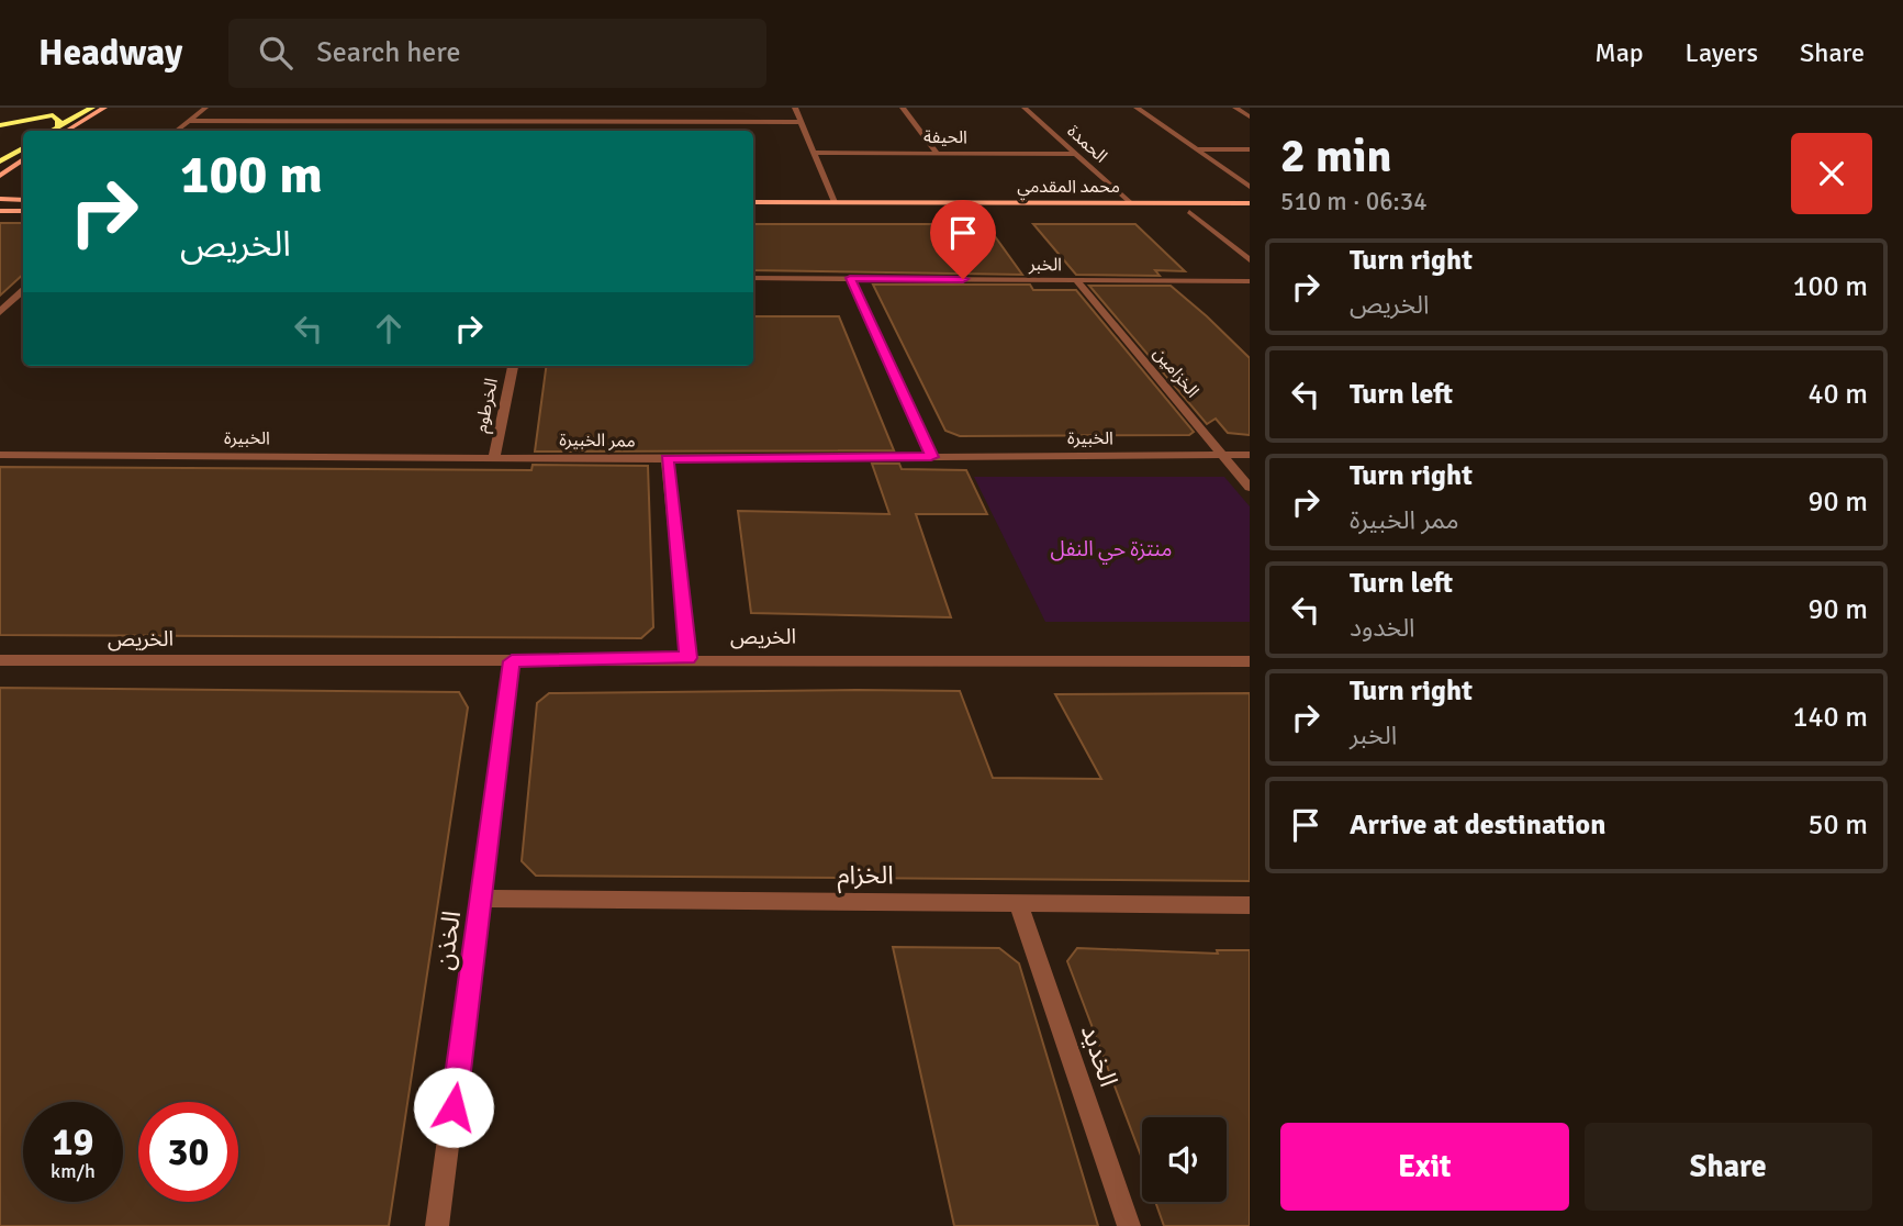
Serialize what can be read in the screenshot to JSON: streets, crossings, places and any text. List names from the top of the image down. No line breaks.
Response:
{"streets":{"street":["الحيفة","الحمدة","محمد المقدمي","الخبر","الخزامين","الخرطوم","الخبيرة","ممر الخبيرة","الخريص","الخزام","الخذن","الخديد"]},"crossings":[["الحيفة","الحمدة"],["الحمدة","محمد المقدمي"],["الخبر","الخزامين"],["الخزامين","الخبيرة"],["الخرطوم","الخبيرة"],["الخرطوم","ممر الخبيرة"],["الخبيرة","ممر الخبيرة"],["الخريص","الخذن"],["الخزام","الخذن"],["الخزام","الخديد"]],"parks":["منتزة حي النفل"],"page":{"header":"Headway","search":"Search here","nav":["Map","Layers","Share"],"heading":["2 min","510 m · 06:34"],"turn":["100 m","الخريص"],"list":[{"name":"Turn right","note":"الخريص","value":"100 m"},{"name":"Turn left","value":"40 m"},{"name":"Turn right","note":"ممر الخبيرة","value":"90 m"},{"name":"Turn left","note":"الخدود","value":"90 m"},{"name":"Turn right","note":"الخبر","value":"140 m"},{"name":"Arrive at destination","value":"50 m"}],"speed":"19 km/h","limit":"30","buttons":["Exit","Share"]}}
